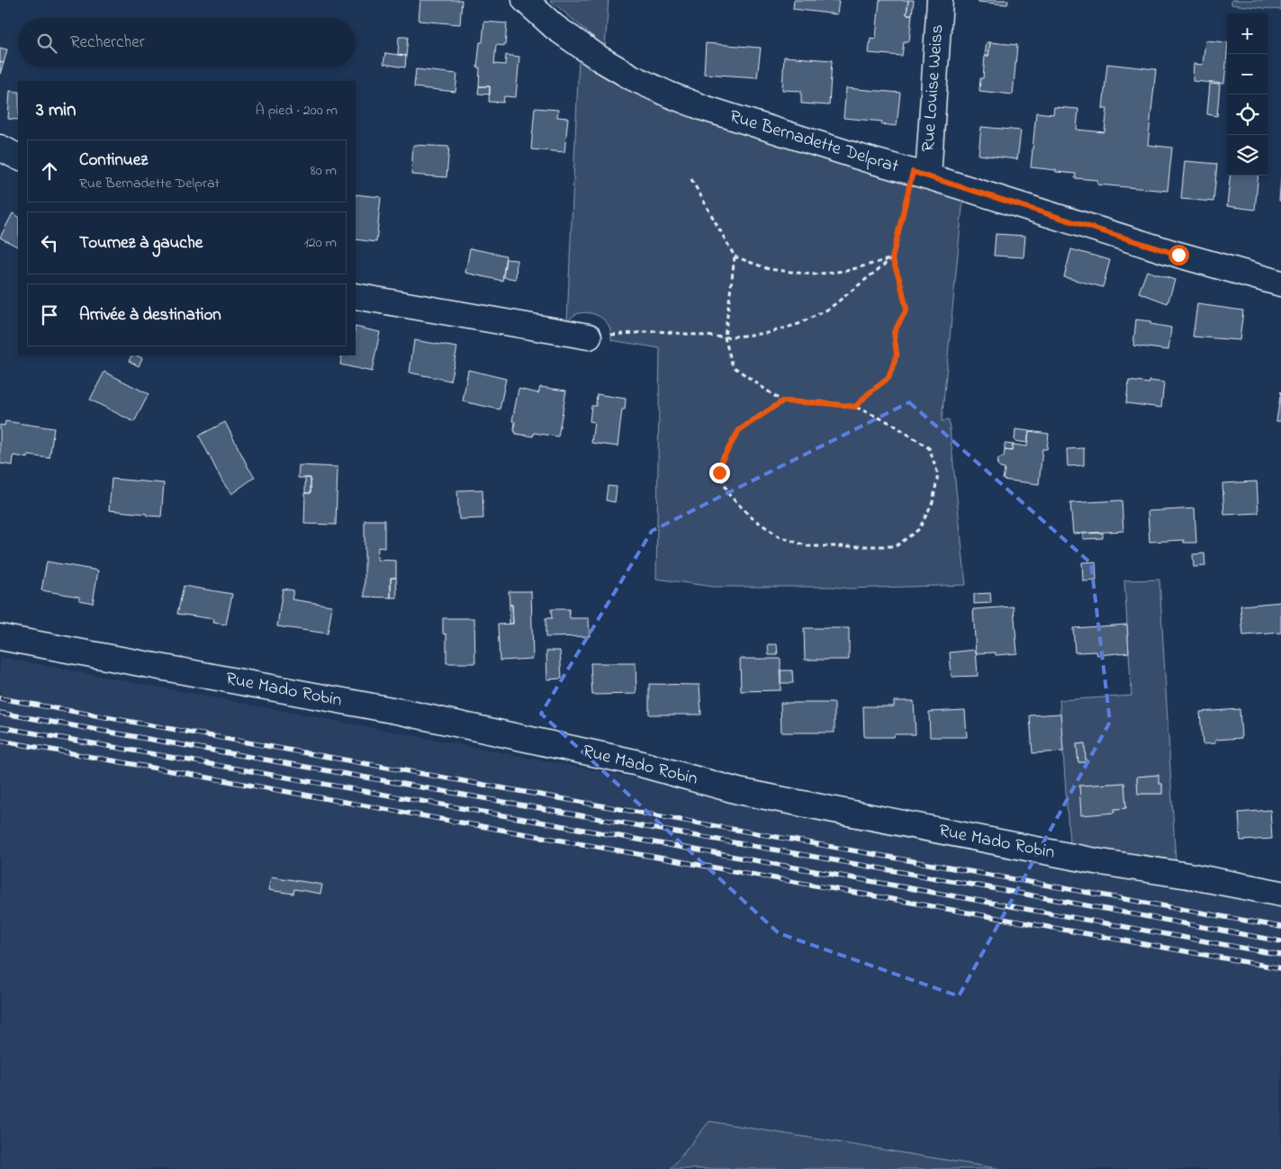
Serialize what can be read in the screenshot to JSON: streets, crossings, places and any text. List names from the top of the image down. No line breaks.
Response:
{"streets":{"street":["Rue Louise Weiss","Rue Bernadette Delprat","Rue Mado Robin"]},"crossings":[["Rue Louise Weiss","Rue Bernadette Delprat"]],"page":{"map_buttons":["+","−"],"search":"Rechercher","heading":["3 min","À pied · 200 m"],"list":[["Continuez","Rue Bernadette Delprat","80 m"],["Tournez à gauche","120 m"],"Arrivée à destination"]}}
